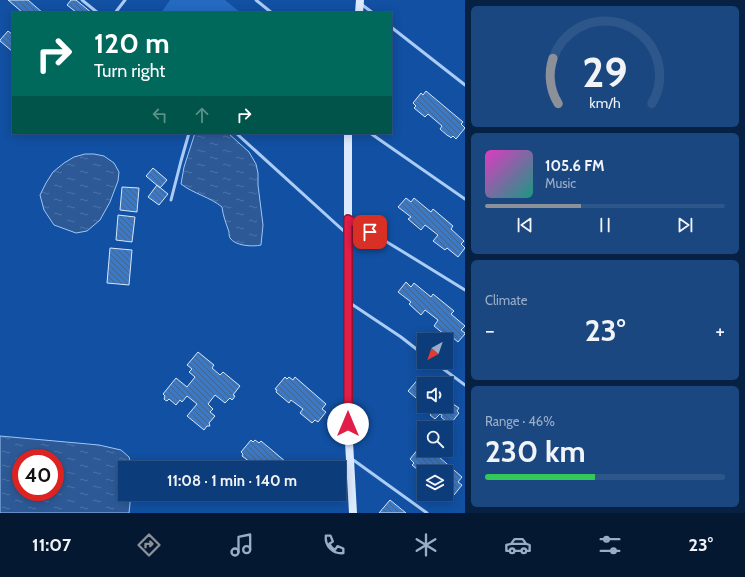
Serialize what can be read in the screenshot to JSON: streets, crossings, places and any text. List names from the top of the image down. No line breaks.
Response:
{"north":"bottom left","page":{"turn":["120 m","Turn right"],"song":["105.6 FM","Music"],"tile":["Climate",["Range · 46%","230 km"]],"heat":["−","23°","+"],"limit":"40","trip":"11:08 · 1 min · 140 m","tabs":["11:07","23°"],"gauge":["29","km/h"]}}
